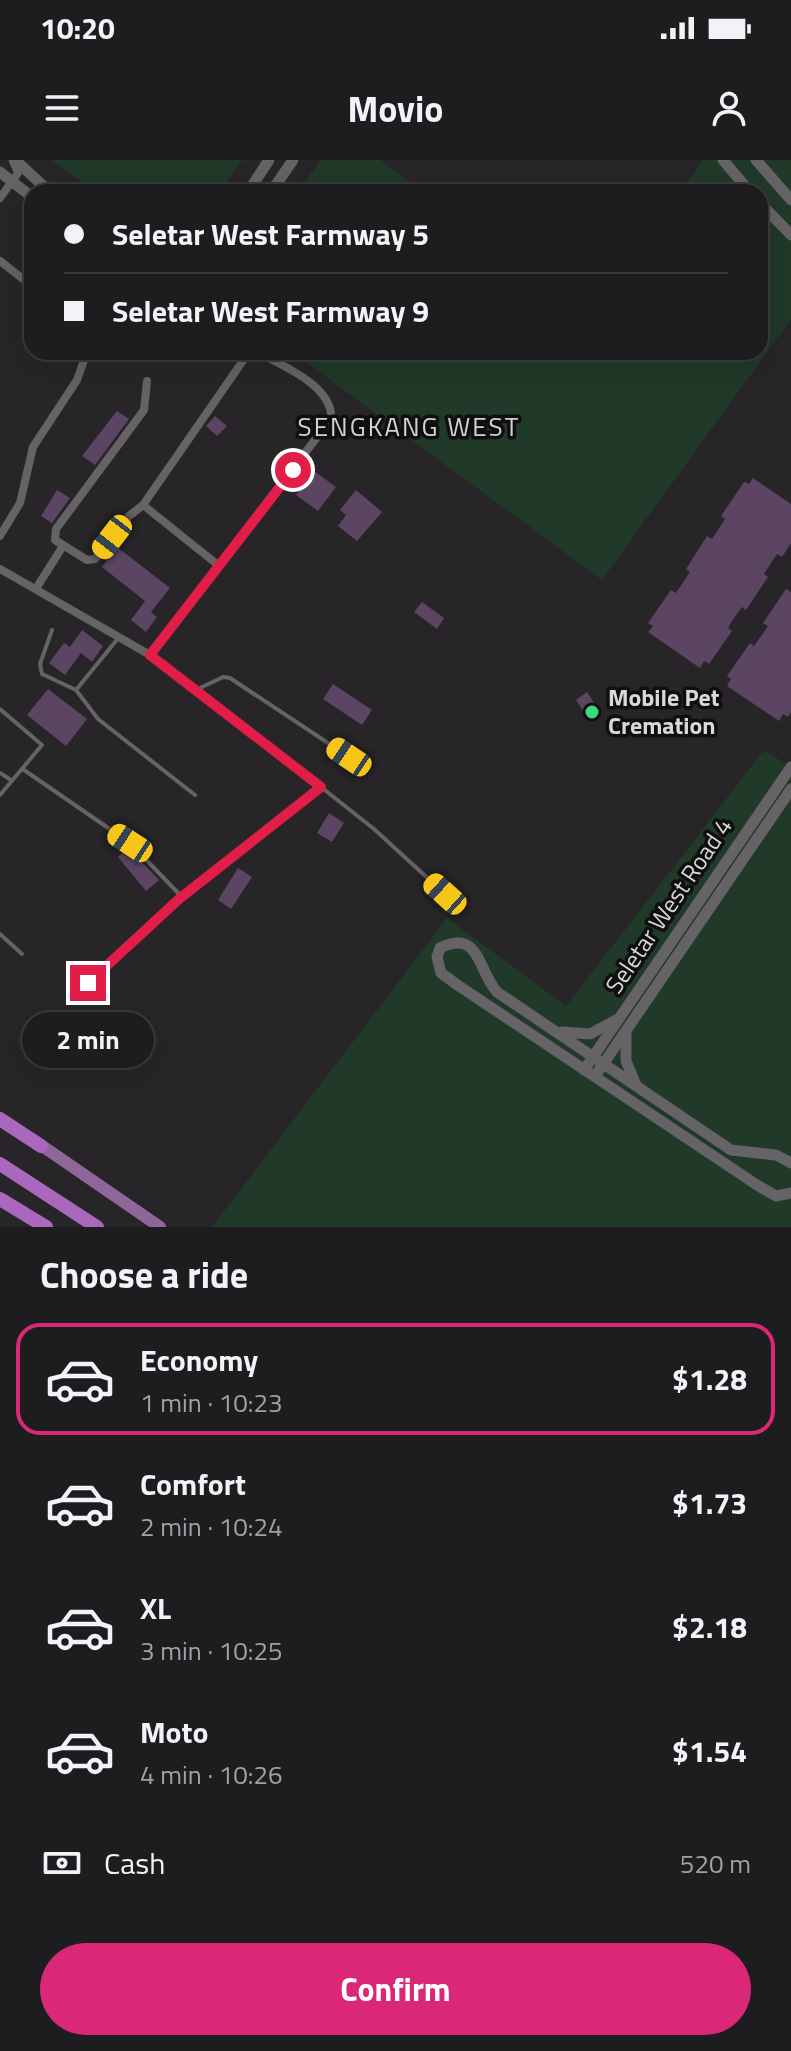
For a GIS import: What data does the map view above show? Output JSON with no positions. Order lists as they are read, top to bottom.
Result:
{
  "streets": {
    "main road": ["Seletar West Road 4"]
  },
  "districts": ["SENGKANG WEST"],
  "places": ["Mobile Pet Cremation"],
  "page": {
    "status": "10:20",
    "header": "Movio",
    "banner": ["Seletar West Farmway 5", "Seletar West Farmway 9"],
    "bubble": "2 min",
    "heading": "Choose a ride",
    "list": [
      {
        "name": "Economy",
        "note": "1 min · 10:23",
        "value": "$1.28"
      },
      {
        "name": "Comfort",
        "note": "2 min · 10:24",
        "value": "$1.73"
      },
      {
        "name": "XL",
        "note": "3 min · 10:25",
        "value": "$2.18"
      },
      {
        "name": "Moto",
        "note": "4 min · 10:26",
        "value": "$1.54"
      }
    ],
    "pay": ["Cash", "520 m"],
    "buttons": "Confirm"
  }
}
